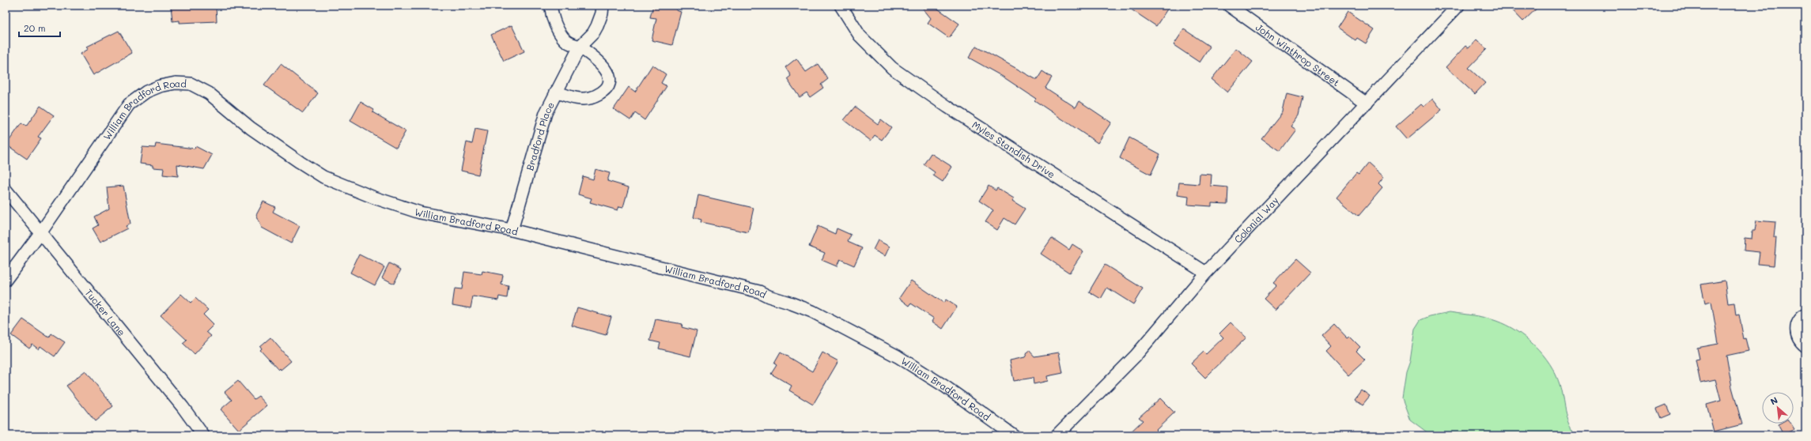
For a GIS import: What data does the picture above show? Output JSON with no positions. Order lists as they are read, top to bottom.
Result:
{
  "streets": {
    "street": [
      "John Winthrop Street",
      "William Bradford Road",
      "Bradford Place",
      "Myles Standish Drive",
      "Colonial Way",
      "Tucker Lane"
    ]
  },
  "crossings": [
    ["John Winthrop Street", "Colonial Way"],
    ["William Bradford Road", "Bradford Place"],
    ["William Bradford Road", "Tucker Lane"],
    ["Myles Standish Drive", "Colonial Way"]
  ],
  "scale_bar": "20 m",
  "north": "top left"
}
